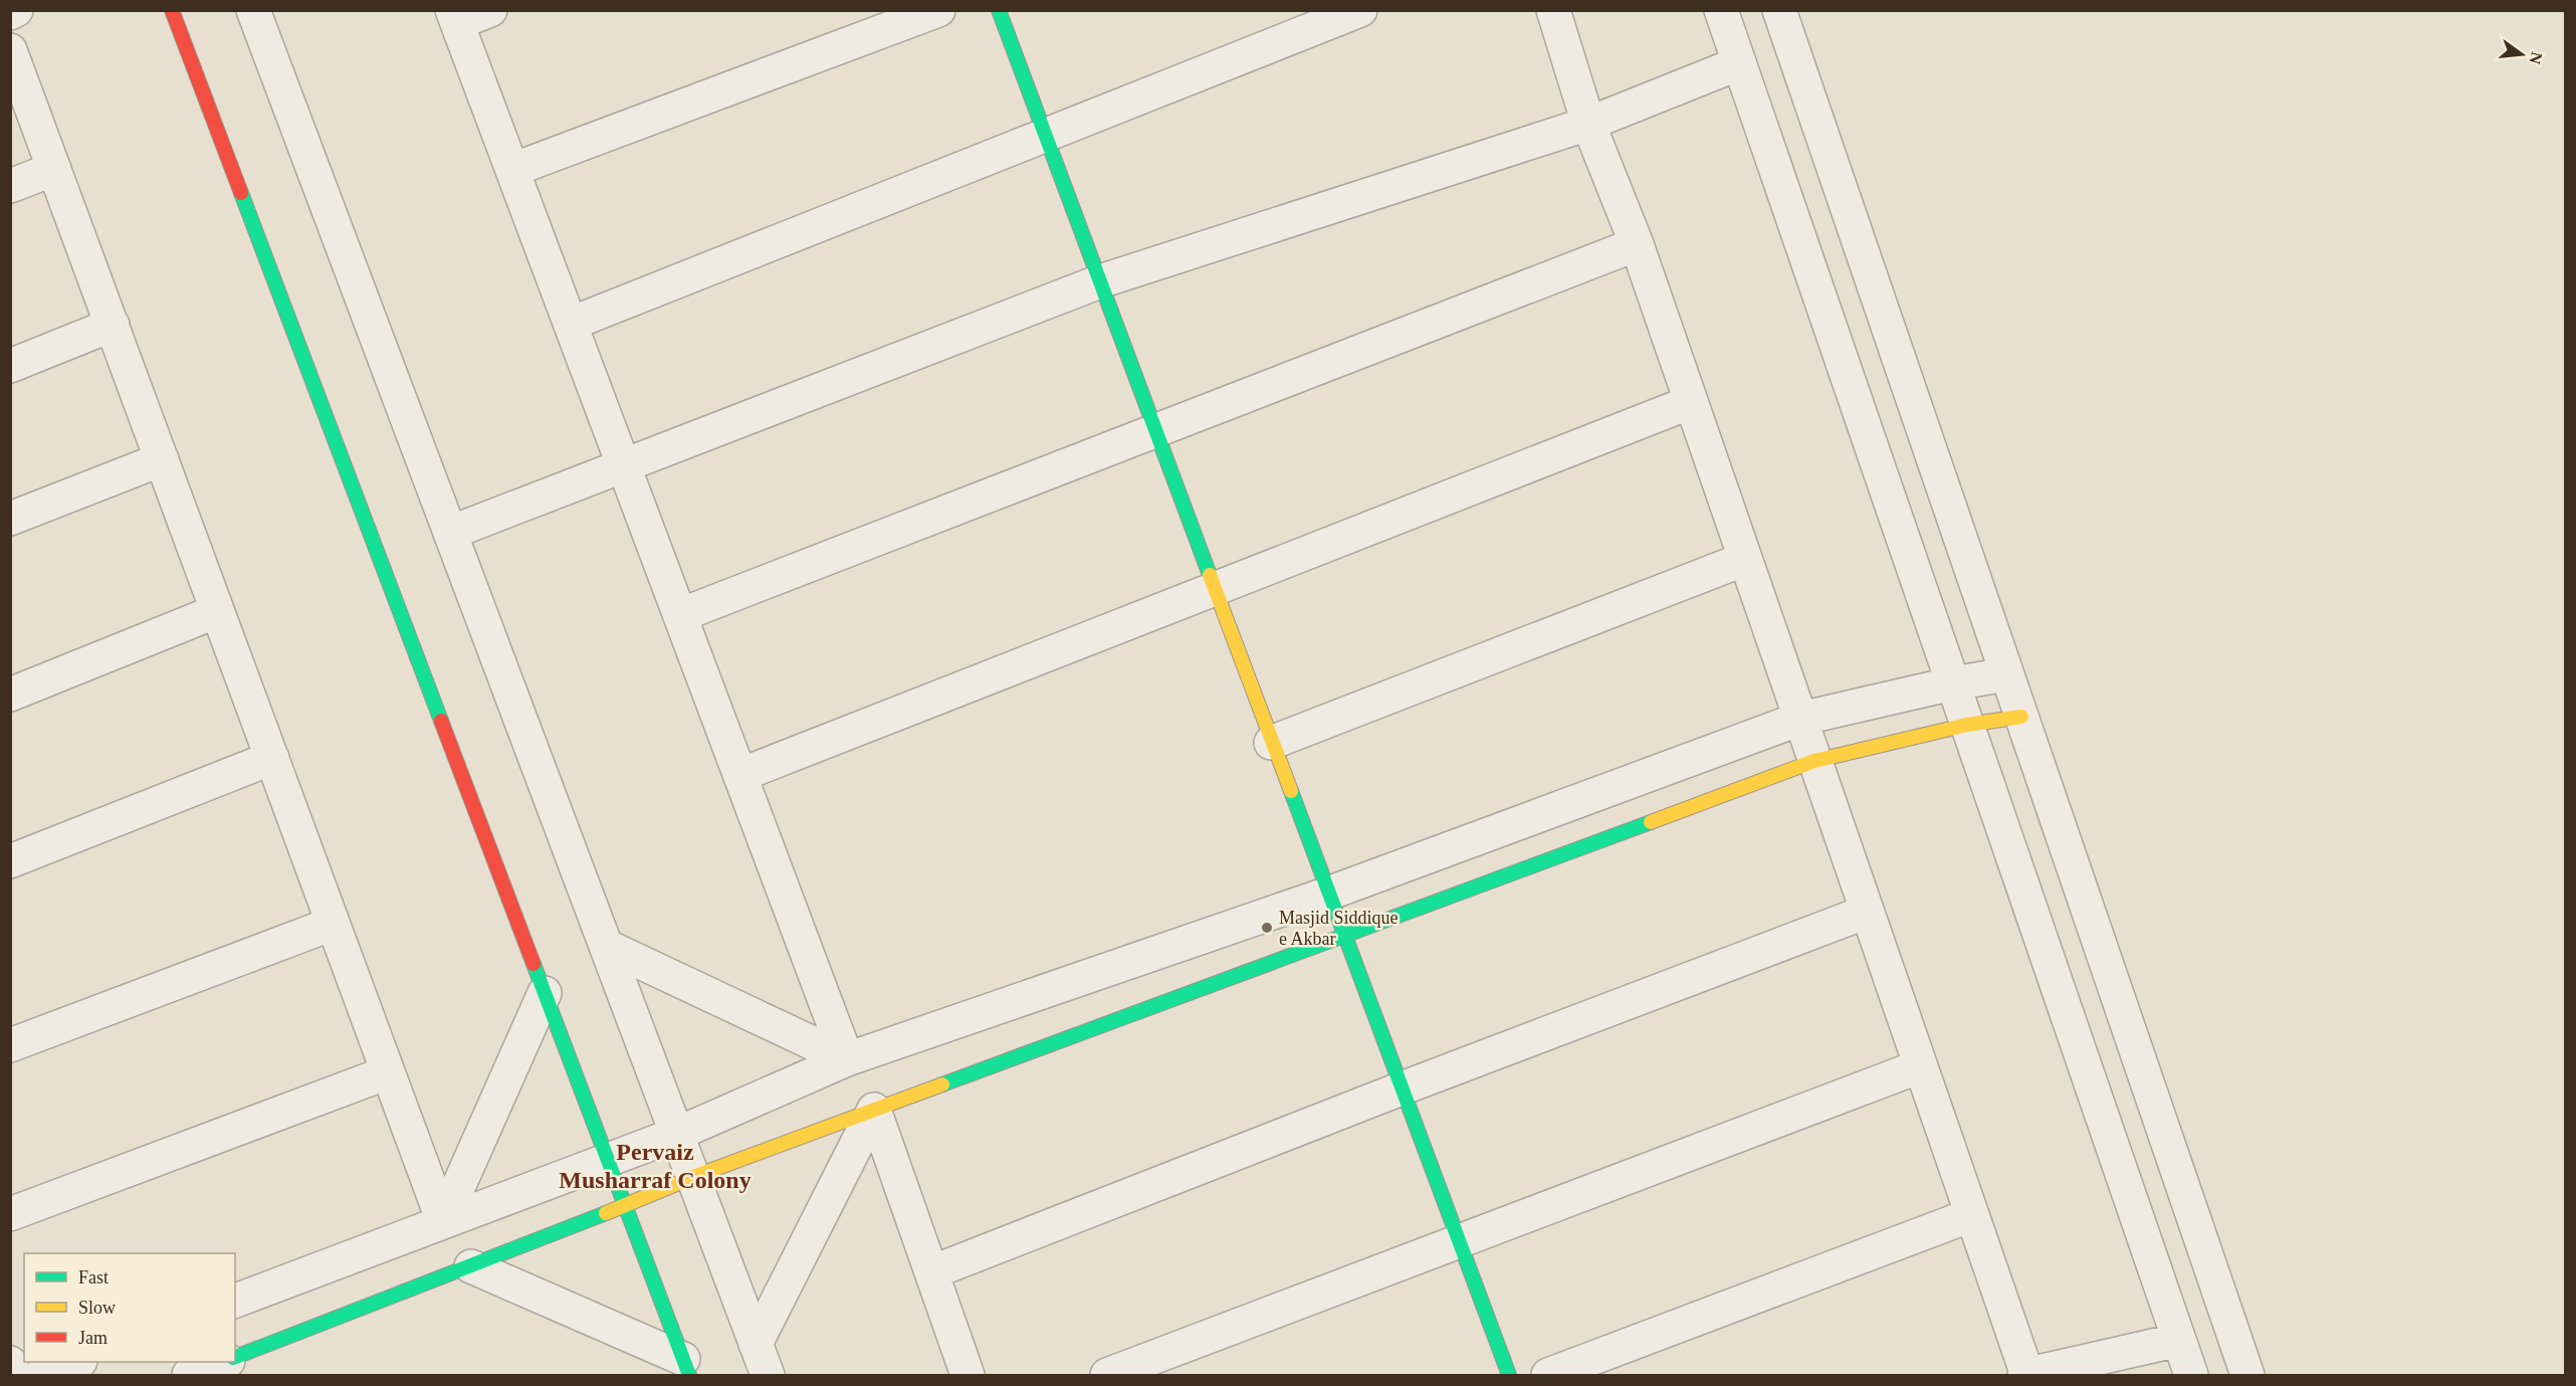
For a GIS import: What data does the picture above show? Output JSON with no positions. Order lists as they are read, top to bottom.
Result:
{
  "districts": ["Pervaiz Musharraf Colony"],
  "places": ["Masjid Siddique e Akbar"],
  "legend": ["Fast", "Slow", "Jam"],
  "north": "right"
}
